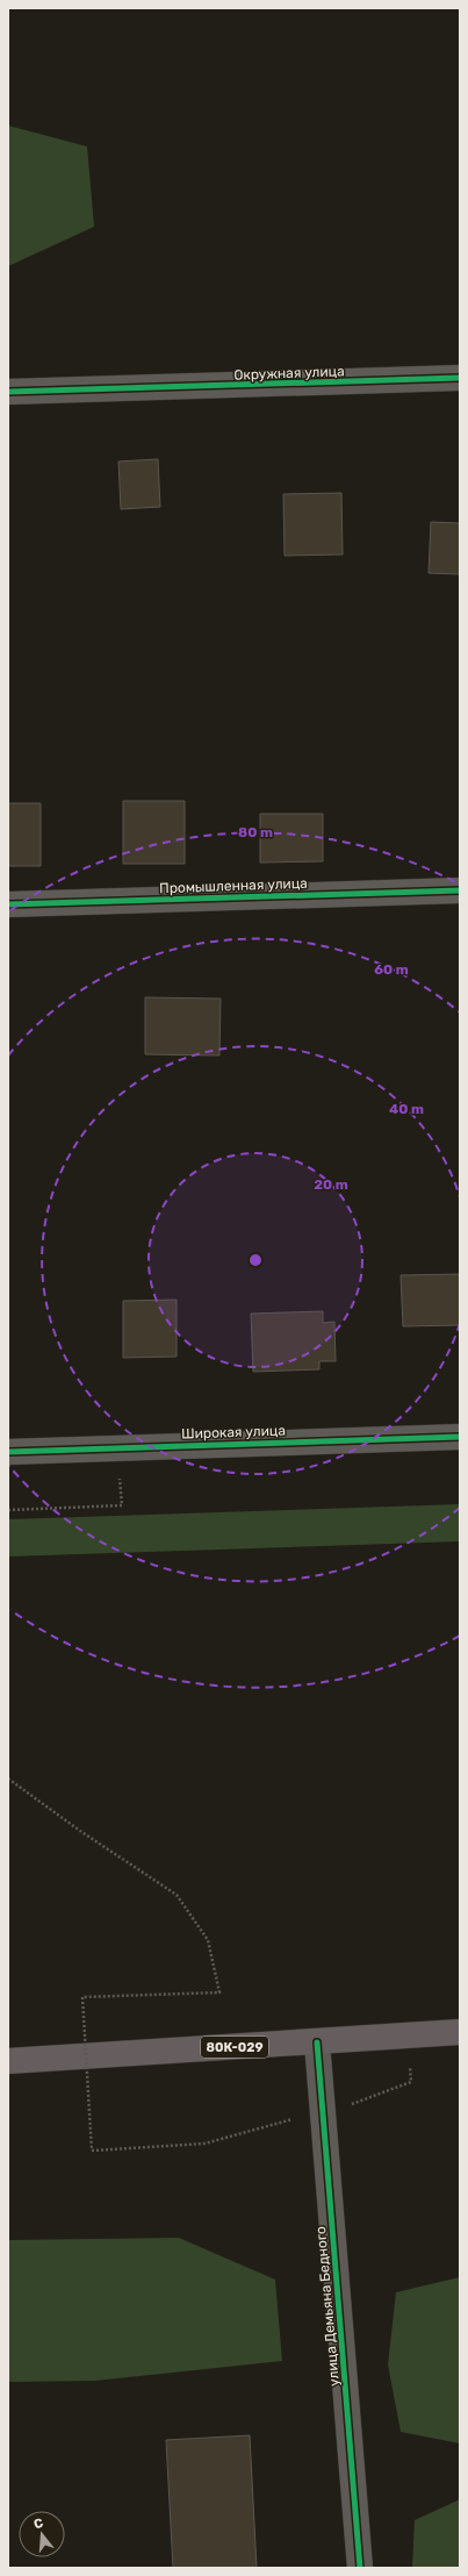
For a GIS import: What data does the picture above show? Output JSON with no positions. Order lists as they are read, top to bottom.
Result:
{
  "streets": {
    "main road": ["80К-029"],
    "street": [
      "Окружная улица",
      "Промышленная улица",
      "Широкая улица",
      "улица Демьяна Бедного"
    ]
  },
  "crossings": [
    ["80К-029", "улица Демьяна Бедного"]
  ],
  "north": "top",
  "rings": [
    "80 m",
    "60 m",
    "40 m",
    "20 m"
  ]
}
